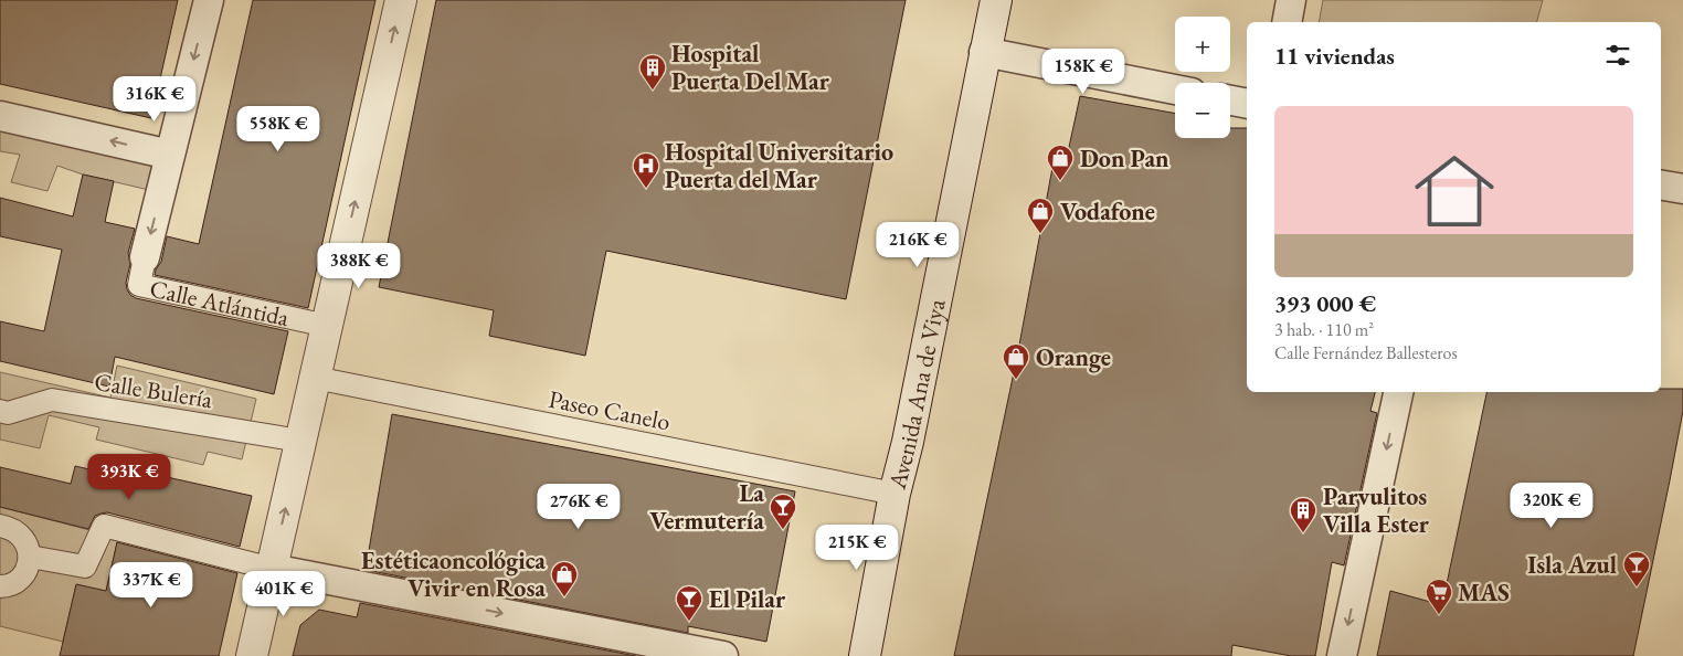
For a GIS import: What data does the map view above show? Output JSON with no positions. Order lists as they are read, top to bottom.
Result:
{
  "streets": {
    "street": [
      "Calle Atlántida",
      "Calle Bulería",
      "Avenida Ana de Viya",
      "Paseo Canelo"
    ]
  },
  "crossings": [
    ["Avenida Ana de Viya", "Paseo Canelo"]
  ],
  "places": {
    "building": ["Hospital Puerta Del Mar", "Parvulitos Villa Ester"],
    "shop": [
      "Don Pan",
      "Vodafone",
      "Orange",
      "Estéticaoncológica Vivir en Rosa"
    ],
    "hospital": ["Hospital Universitario Puerta del Mar"],
    "bar": ["La Vermutería", "Isla Azul", "El Pilar"],
    "supermarket": ["MAS"]
  },
  "page": {
    "map_buttons": ["+", "−"],
    "heading": "11 viviendas",
    "price": [
      "158K €",
      "316K €",
      "558K €",
      "216K €",
      "388K €",
      "393K €",
      "320K €",
      "276K €",
      "215K €",
      "337K €",
      "401K €"
    ],
    "list": [
      {
        "name": "393 000 €",
        "note": "3 hab. · 110 m² · Calle Fernández Ballesteros"
      }
    ]
  }
}
